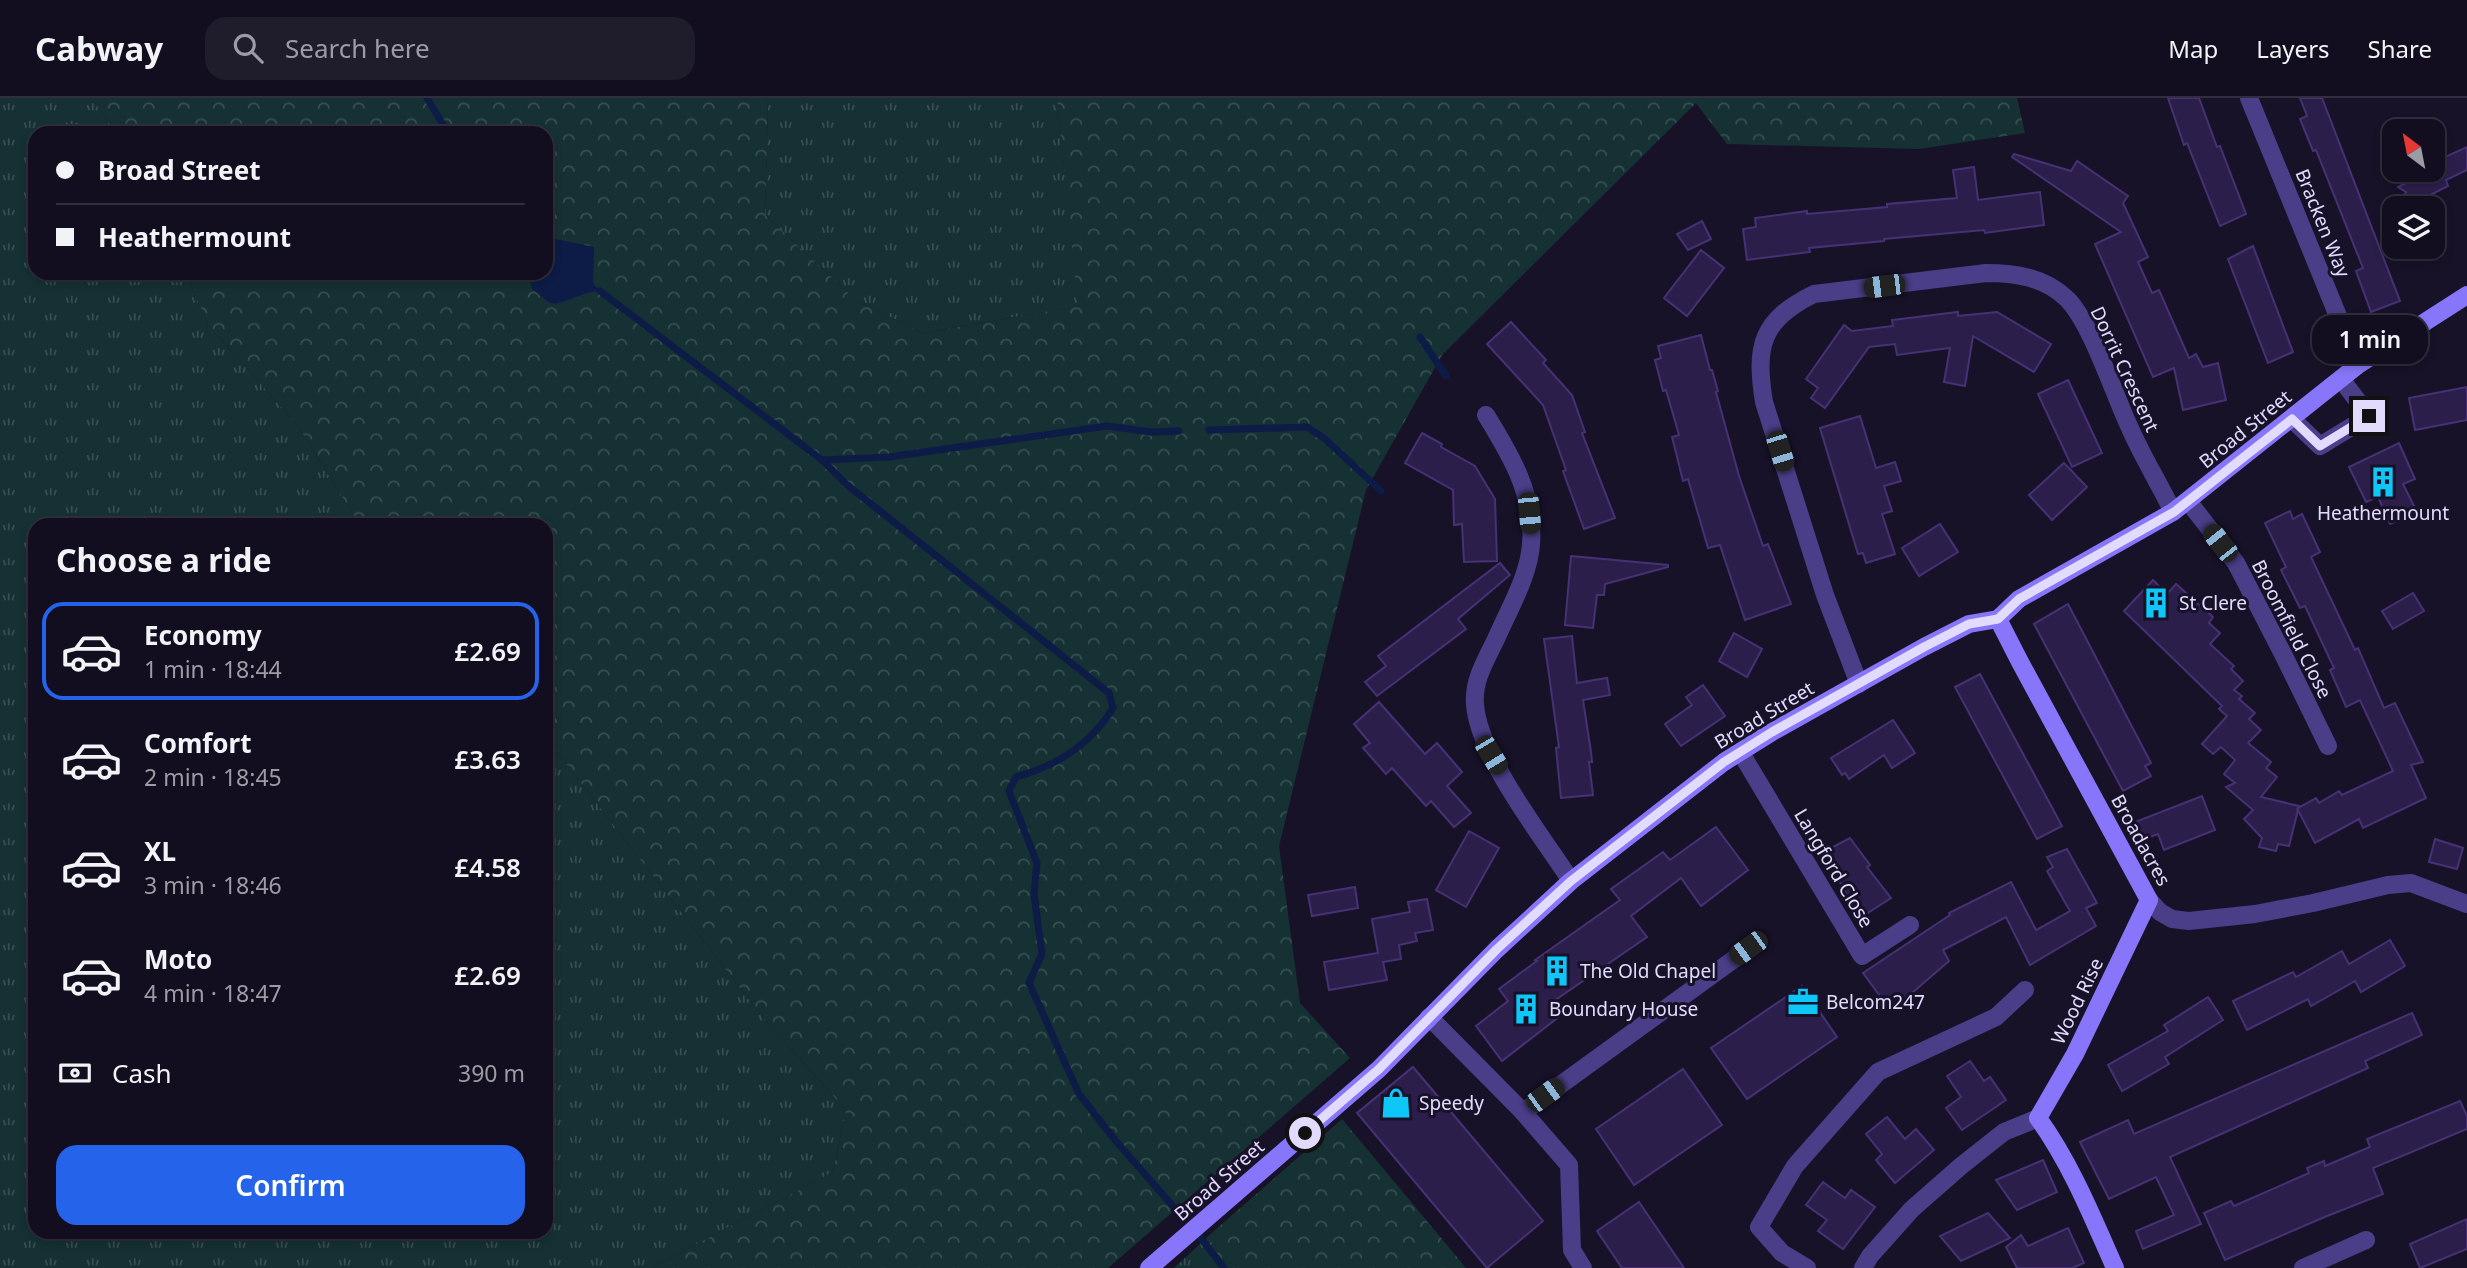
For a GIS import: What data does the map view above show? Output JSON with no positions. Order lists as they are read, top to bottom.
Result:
{
  "streets": {
    "street": [
      "Bracken Way",
      "Dorrit Crescent",
      "Broad Street",
      "Broomfield Close",
      "Broadacres",
      "Langford Close",
      "Wood Rise"
    ]
  },
  "crossings": [
    ["Bracken Way", "Broad Street"],
    ["Dorrit Crescent", "Broad Street"],
    ["Dorrit Crescent", "Broomfield Close"],
    ["Broad Street", "Broomfield Close"],
    ["Broad Street", "Broadacres"],
    ["Broad Street", "Langford Close"],
    ["Broadacres", "Wood Rise"]
  ],
  "places": {
    "building": [
      "Heathermount",
      "St Clere",
      "The Old Chapel",
      "Boundary House"
    ],
    "office": ["Belcom247"],
    "shop": ["Speedy"]
  },
  "north": "top left",
  "page": {
    "header": "Cabway",
    "search": "Search here",
    "nav": ["Map", "Layers", "Share"],
    "banner": ["Broad Street", "Heathermount"],
    "bubble": "1 min",
    "heading": "Choose a ride",
    "list": [
      {
        "name": "Economy",
        "note": "1 min · 18:44",
        "value": "£2.69"
      },
      {
        "name": "Comfort",
        "note": "2 min · 18:45",
        "value": "£3.63"
      },
      {
        "name": "XL",
        "note": "3 min · 18:46",
        "value": "£4.58"
      },
      {
        "name": "Moto",
        "note": "4 min · 18:47",
        "value": "£2.69"
      }
    ],
    "pay": ["Cash", "390 m"],
    "buttons": "Confirm"
  }
}
